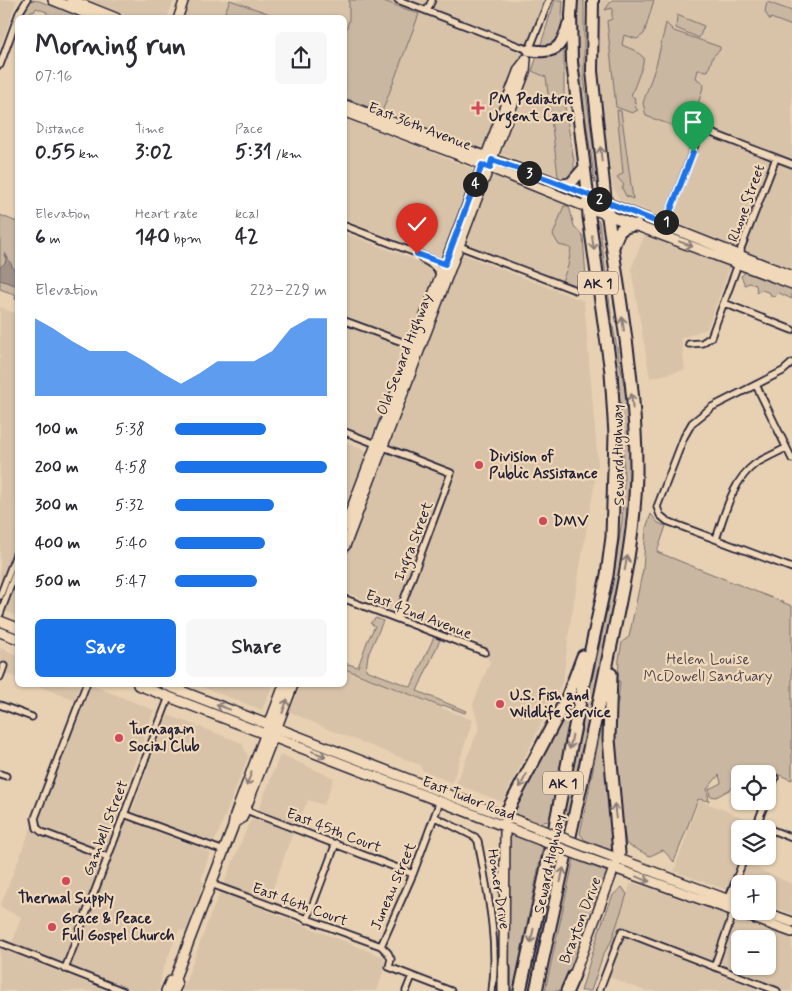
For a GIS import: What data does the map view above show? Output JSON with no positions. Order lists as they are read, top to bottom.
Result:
{
  "streets": {
    "highway": ["AK 1", "Seward Highway"],
    "main road": [
      "East 36th Avenue",
      "Old Seward Highway",
      "East Tudor Road",
      "Homer Drive",
      "Brayton Drive"
    ],
    "street": [
      "Rhone Street",
      "Ingra Street",
      "East 42nd Avenue",
      "Gambell Street",
      "East 45th Court",
      "Juneau Street",
      "East 46th Court"
    ]
  },
  "crossings": [
    ["East 36th Avenue", "Rhone Street"],
    ["East 36th Avenue", "Old Seward Highway"],
    ["East 36th Avenue", "Seward Highway"],
    ["Old Seward Highway", "Ingra Street"],
    ["Ingra Street", "East 42nd Avenue"],
    ["East Tudor Road", "Gambell Street"],
    ["East Tudor Road", "Juneau Street"],
    ["East Tudor Road", "Homer Drive"],
    ["East Tudor Road", "Brayton Drive"],
    ["East 45th Court", "Juneau Street"],
    ["Juneau Street", "Homer Drive"],
    ["Juneau Street", "East 46th Court"]
  ],
  "parks": ["Helen Louise McDowell Sanctuary"],
  "places": {
    "health": ["PM Pediatric Urgent Care"],
    "other": [
      "Division of Public Assistance",
      "DMV",
      "U.S. Fish and Wildlife Service",
      "Turnagain Social Club",
      "Thermal Supply",
      "Grace & Peace Full Gospel Church"
    ]
  },
  "page": {
    "heading": ["Morning run", "07:16"],
    "stats": [
      ["Distance", "0.55 km"],
      ["Time", "3:02"],
      ["Pace", "5:31 /km"],
      ["Elevation", "6 m"],
      ["Heart rate", "140 bpm"],
      ["kcal", "42"]
    ],
    "pins": [
      "3",
      "4",
      "2",
      "1"
    ],
    "chart": ["Elevation", "223–229 m"],
    "list": [
      {
        "name": "100 m",
        "note": "5:38"
      },
      {
        "name": "200 m",
        "note": "4:58"
      },
      {
        "name": "300 m",
        "note": "5:32"
      },
      {
        "name": "400 m",
        "note": "5:40"
      },
      {
        "name": "500 m",
        "note": "5:47"
      }
    ],
    "buttons": ["Save", "Share"],
    "map_buttons": ["+", "−"]
  }
}
